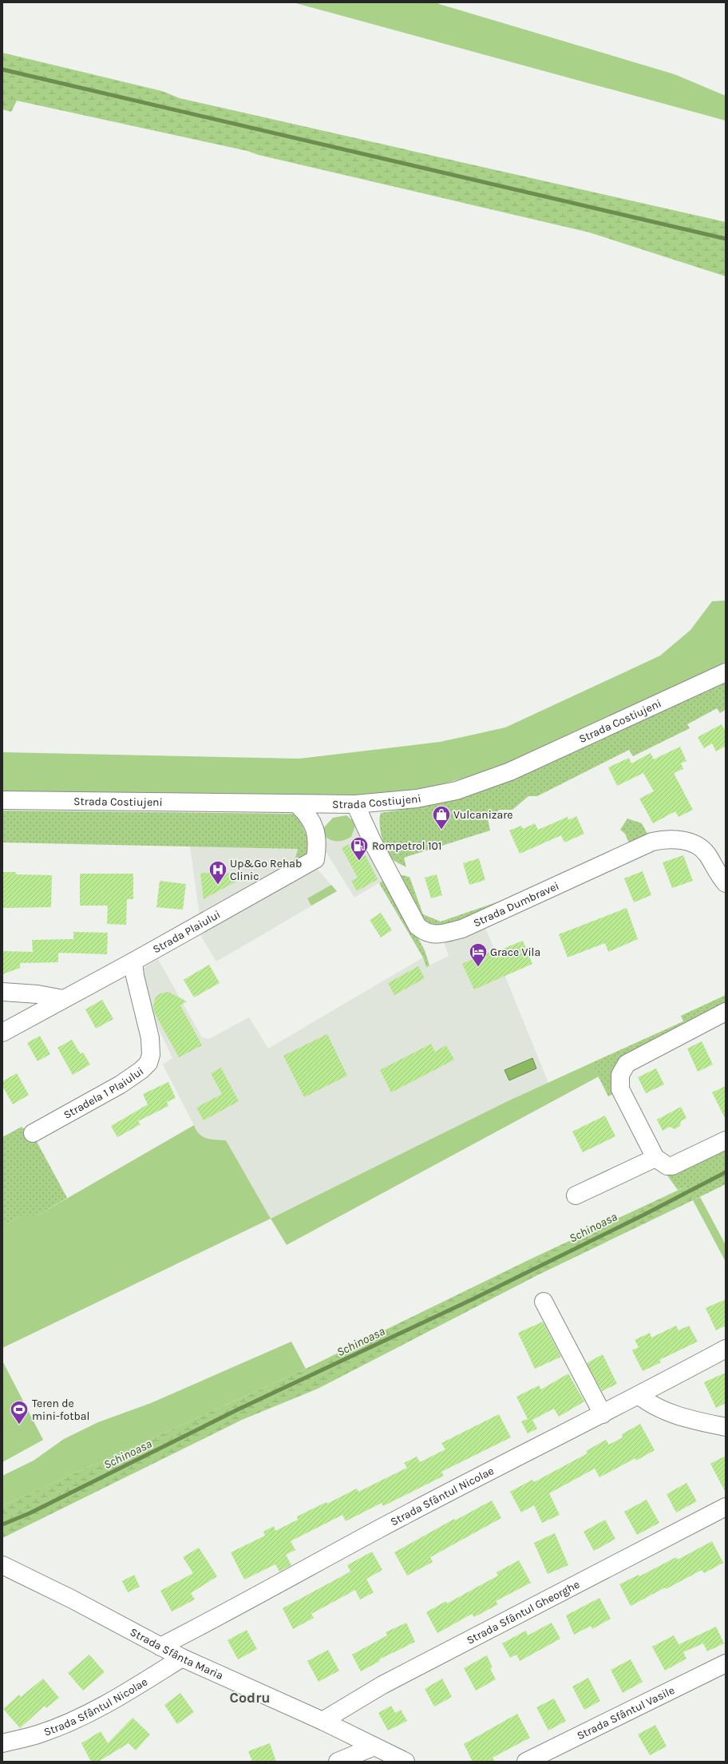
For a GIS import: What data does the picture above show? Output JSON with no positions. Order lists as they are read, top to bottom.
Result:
{
  "streets": {
    "street": [
      "Strada Costiujeni",
      "Strada Dumbravei",
      "Strada Plaiului",
      "Stradela 1 Plaiului",
      "Strada Sfântul Nicolae",
      "Strada Sfântul Gheorghe",
      "Strada Sfânta Maria",
      "Strada Sfântul Vasile"
    ]
  },
  "crossings": [
    ["Strada Costiujeni", "Strada Dumbravei"],
    ["Strada Costiujeni", "Strada Plaiului"],
    ["Strada Plaiului", "Stradela 1 Plaiului"],
    ["Strada Sfântul Nicolae", "Strada Sfânta Maria"],
    ["Strada Sfântul Gheorghe", "Strada Sfânta Maria"]
  ],
  "districts": ["Codru"],
  "water": ["Schinoasa"],
  "places": {
    "shop": ["Vulcanizare"],
    "fuel station": ["Rompetrol 101"],
    "hospital": ["Up&Go Rehab Clinic"],
    "hotel": ["Grace Vila"],
    "sports": ["Teren de mini-fotbal"]
  }
}
